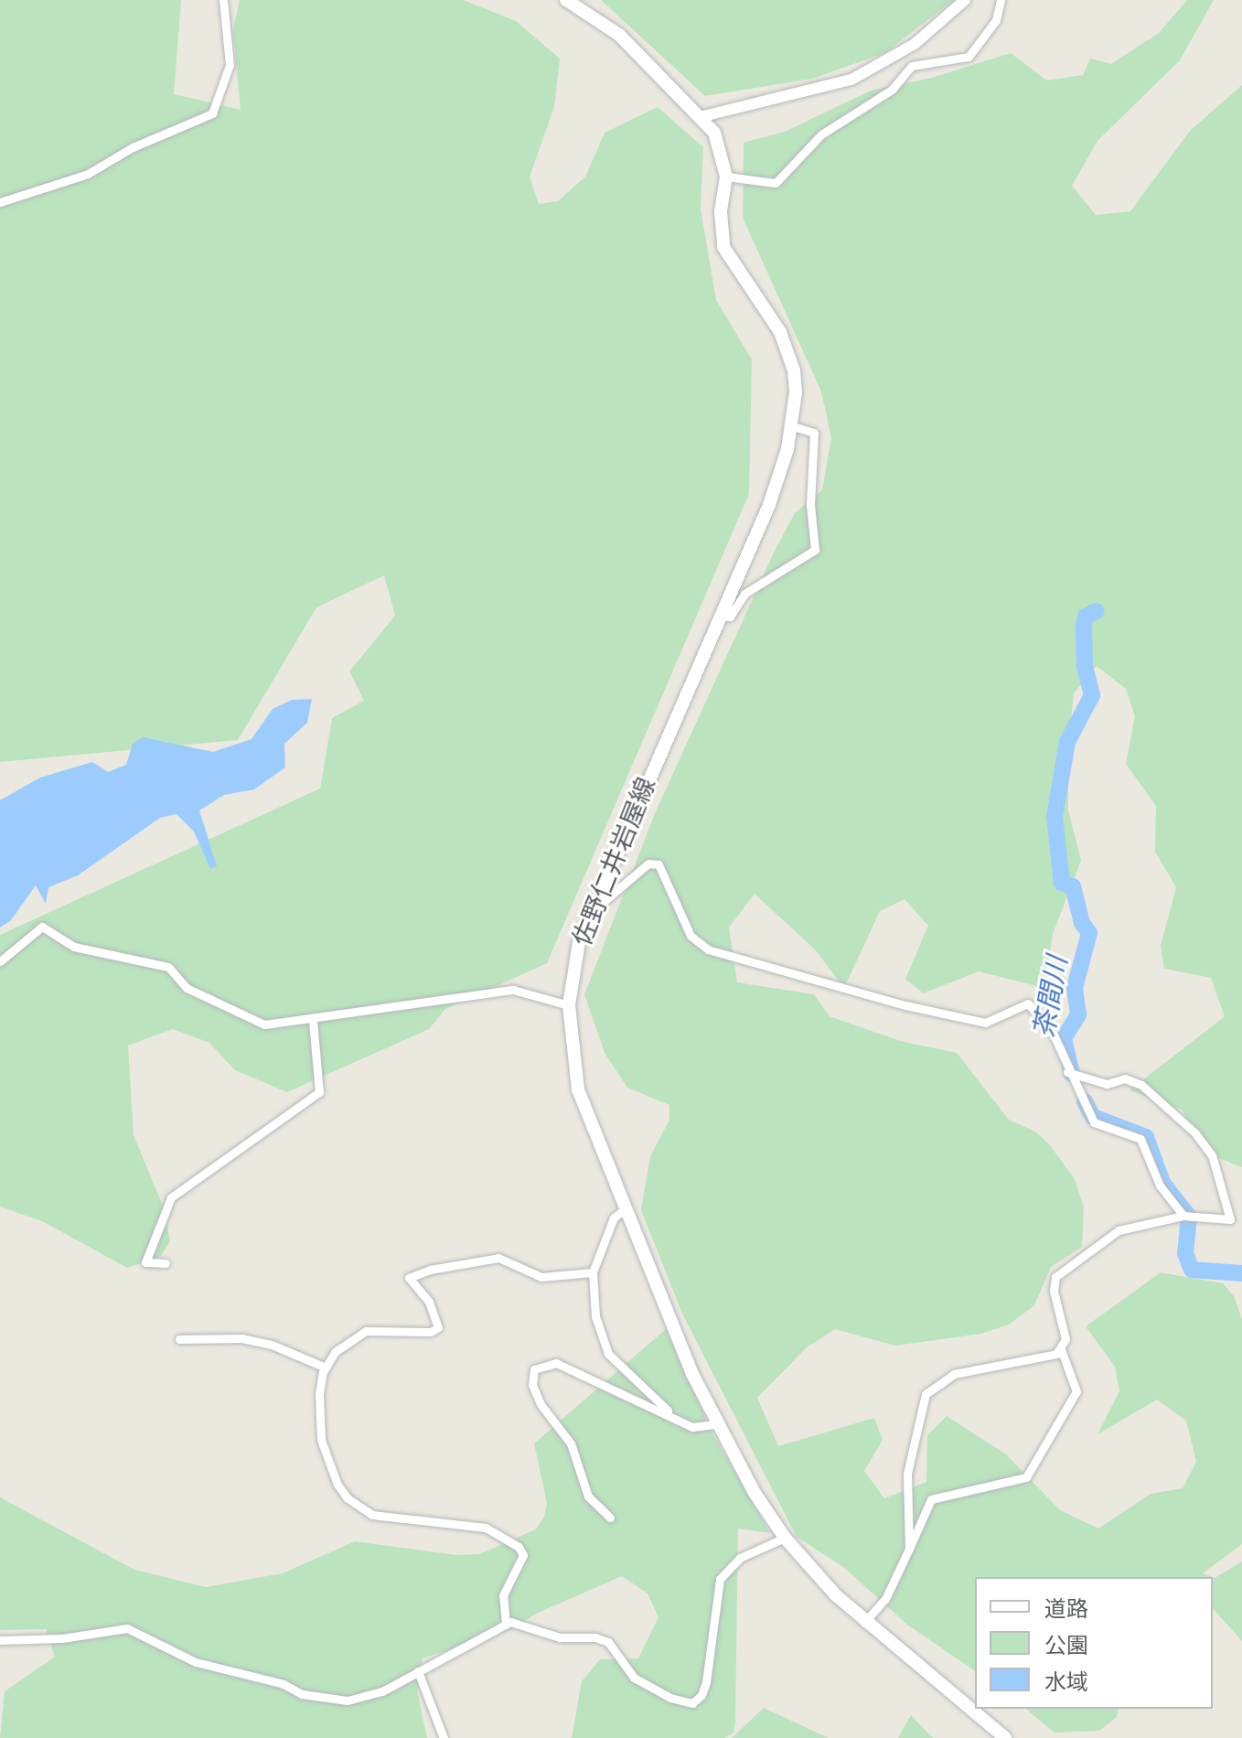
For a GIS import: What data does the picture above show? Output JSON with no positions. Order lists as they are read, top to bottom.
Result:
{
  "streets": {
    "main road": ["佐野仁井岩屋線"]
  },
  "water": ["茶間川"],
  "legend": ["道路", "公園", "水域"]
}
